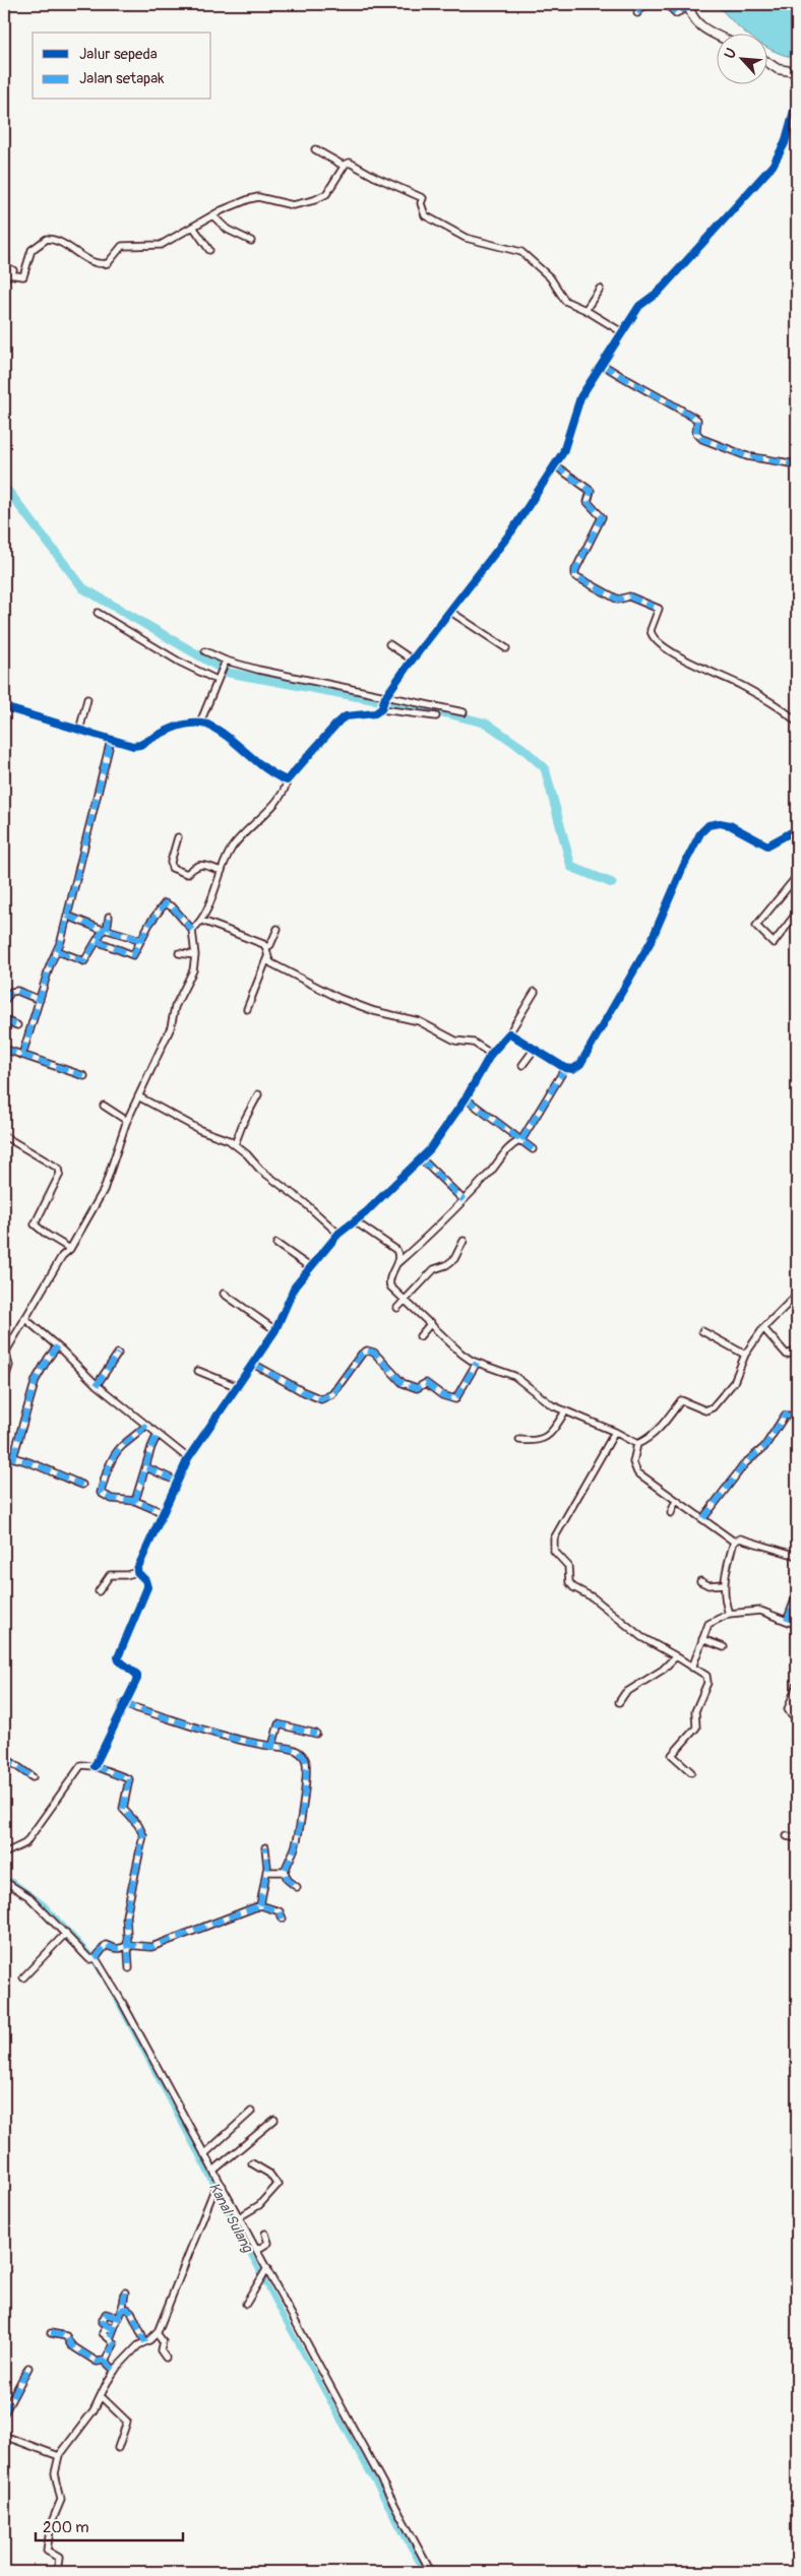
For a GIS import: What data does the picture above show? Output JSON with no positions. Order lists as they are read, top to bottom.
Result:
{
  "water": ["Kanal Sulang"],
  "legend": ["Jalur sepeda", "Jalan setapak"],
  "scale_bar": "200 m",
  "north": "top left"
}
